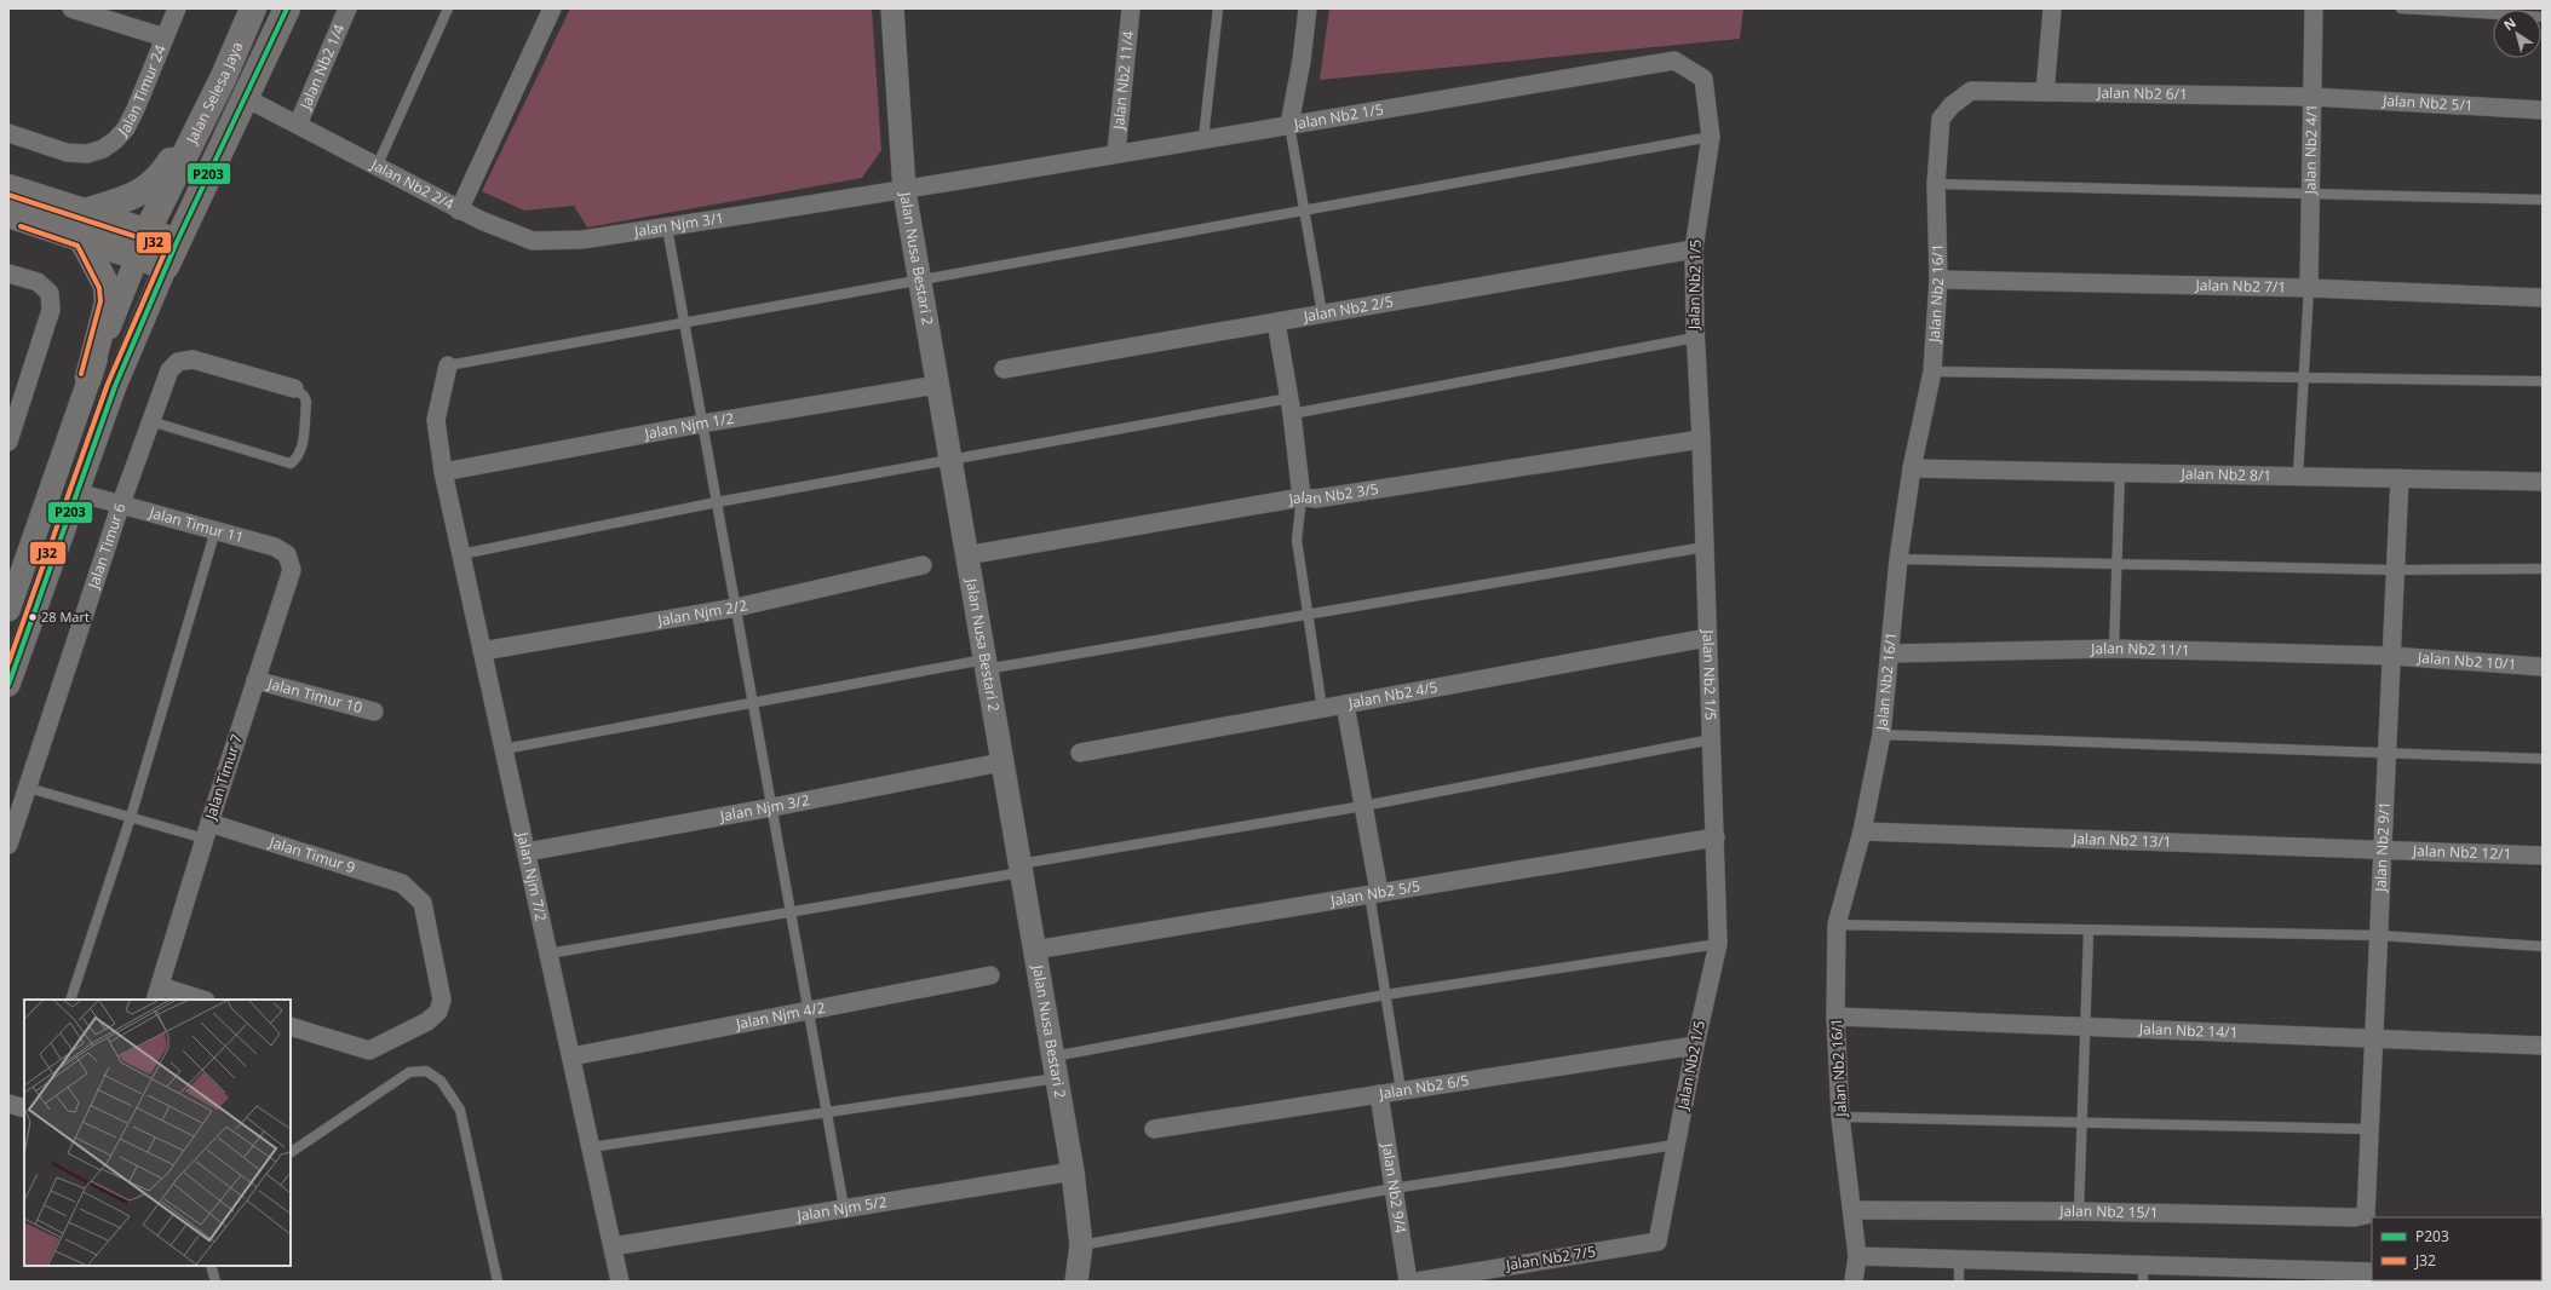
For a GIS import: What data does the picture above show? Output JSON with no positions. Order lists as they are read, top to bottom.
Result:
{
  "streets": {
    "main road": ["Jalan Selesa Jaya"],
    "street": [
      "Jalan Nb2 1/4",
      "Jalan Nb2 11/4",
      "Jalan Timur 24",
      "Jalan Nb2 6/1",
      "Jalan Nb2 5/1",
      "Jalan Nb2 1/5",
      "Jalan Nb2 4/1",
      "Jalan Nb2 2/4",
      "Jalan Njm 3/1",
      "Jalan Nusa Bestari 2",
      "Jalan Nb2 7/1",
      "Jalan Nb2 16/1",
      "Jalan Nb2 2/5",
      "Jalan Njm 1/2",
      "Jalan Nb2 8/1",
      "Jalan Nb2 3/5",
      "Jalan Timur 11",
      "Jalan Timur 6",
      "Jalan Njm 2/2",
      "Jalan Nb2 11/1",
      "Jalan Nb2 10/1",
      "Jalan Timur 10",
      "Jalan Nb2 4/5",
      "Jalan Timur 7",
      "Jalan Njm 3/2",
      "Jalan Nb2 13/1",
      "Jalan Nb2 9/1",
      "Jalan Nb2 12/1",
      "Jalan Timur 9",
      "Jalan Njm 7/2",
      "Jalan Nb2 5/5",
      "Jalan Njm 4/2",
      "Jalan Nb2 14/1",
      "Jalan Nb2 6/5",
      "Jalan Nb2 9/4",
      "Jalan Njm 5/2",
      "Jalan Nb2 15/1",
      "Jalan Nb2 7/5"
    ]
  },
  "crossings": [
    ["Jalan Nb2 1/4", "Jalan Nb2 2/4"],
    ["Jalan Nb2 11/4", "Jalan Nb2 1/5"],
    ["Jalan Selesa Jaya", "Jalan Nb2 2/4"],
    ["Jalan Selesa Jaya", "Jalan Timur 11"],
    ["Jalan Nb2 6/1", "Jalan Nb2 5/1"],
    ["Jalan Nb2 6/1", "Jalan Nb2 4/1"],
    ["Jalan Nb2 6/1", "Jalan Nb2 16/1"],
    ["Jalan Nb2 5/1", "Jalan Nb2 4/1"],
    ["Jalan Nb2 1/5", "Jalan Njm 3/1"],
    ["Jalan Nb2 1/5", "Jalan Nusa Bestari 2"],
    ["Jalan Nb2 1/5", "Jalan Nb2 2/5"],
    ["Jalan Nb2 1/5", "Jalan Nb2 3/5"],
    ["Jalan Nb2 1/5", "Jalan Nb2 4/5"],
    ["Jalan Nb2 1/5", "Jalan Nb2 5/5"],
    ["Jalan Nb2 1/5", "Jalan Nb2 6/5"],
    ["Jalan Nb2 1/5", "Jalan Nb2 7/5"],
    ["Jalan Nb2 4/1", "Jalan Nb2 7/1"],
    ["Jalan Nb2 2/4", "Jalan Njm 3/1"],
    ["Jalan Njm 3/1", "Jalan Nusa Bestari 2"],
    ["Jalan Nusa Bestari 2", "Jalan Njm 1/2"],
    ["Jalan Nusa Bestari 2", "Jalan Nb2 3/5"],
    ["Jalan Nusa Bestari 2", "Jalan Njm 3/2"],
    ["Jalan Nusa Bestari 2", "Jalan Nb2 5/5"],
    ["Jalan Nusa Bestari 2", "Jalan Njm 5/2"],
    ["Jalan Nb2 7/1", "Jalan Nb2 16/1"],
    ["Jalan Nb2 16/1", "Jalan Nb2 8/1"],
    ["Jalan Nb2 16/1", "Jalan Nb2 11/1"],
    ["Jalan Nb2 16/1", "Jalan Nb2 13/1"],
    ["Jalan Nb2 16/1", "Jalan Nb2 14/1"],
    ["Jalan Nb2 16/1", "Jalan Nb2 15/1"],
    ["Jalan Njm 1/2", "Jalan Njm 7/2"],
    ["Jalan Nb2 8/1", "Jalan Nb2 9/1"],
    ["Jalan Timur 11", "Jalan Timur 6"],
    ["Jalan Timur 11", "Jalan Timur 7"],
    ["Jalan Njm 2/2", "Jalan Njm 7/2"],
    ["Jalan Nb2 11/1", "Jalan Nb2 10/1"],
    ["Jalan Nb2 11/1", "Jalan Nb2 9/1"],
    ["Jalan Nb2 10/1", "Jalan Nb2 9/1"],
    ["Jalan Timur 10", "Jalan Timur 7"],
    ["Jalan Timur 7", "Jalan Timur 9"],
    ["Jalan Njm 3/2", "Jalan Njm 7/2"],
    ["Jalan Nb2 13/1", "Jalan Nb2 9/1"],
    ["Jalan Nb2 13/1", "Jalan Nb2 12/1"],
    ["Jalan Nb2 9/1", "Jalan Nb2 12/1"],
    ["Jalan Nb2 9/1", "Jalan Nb2 14/1"],
    ["Jalan Nb2 9/1", "Jalan Nb2 15/1"],
    ["Jalan Njm 7/2", "Jalan Njm 4/2"],
    ["Jalan Njm 7/2", "Jalan Njm 5/2"],
    ["Jalan Nb2 6/5", "Jalan Nb2 9/4"]
  ],
  "places": ["28 Mart"],
  "lines": ["transit line P203", "transit line J32"],
  "legend": ["P203", "J32"],
  "north": "top left"
}
